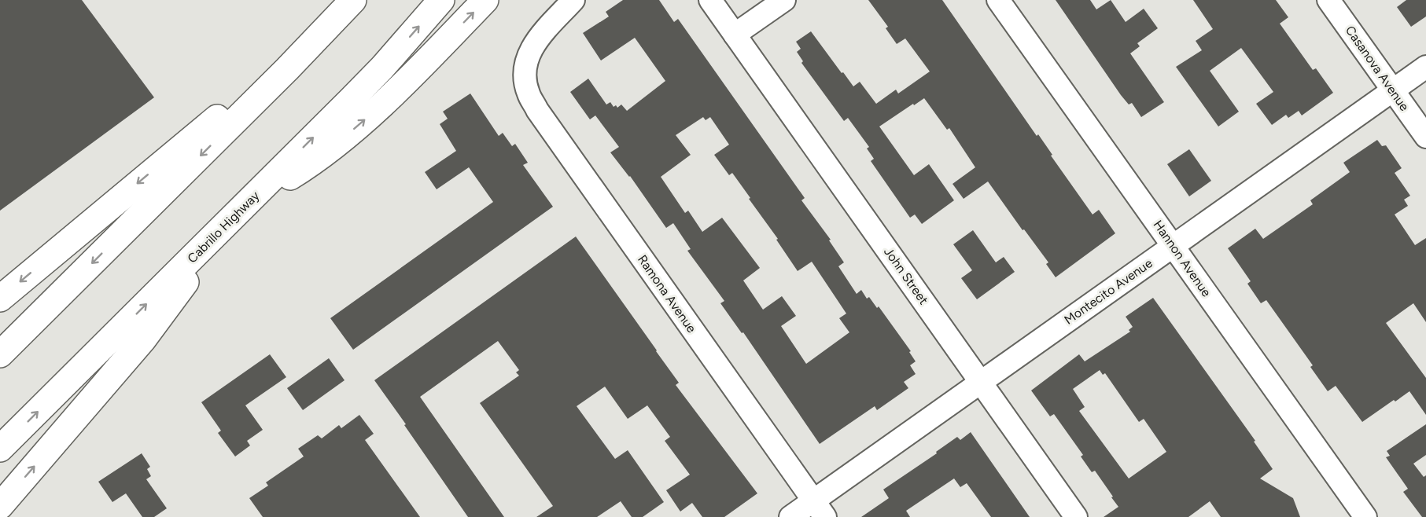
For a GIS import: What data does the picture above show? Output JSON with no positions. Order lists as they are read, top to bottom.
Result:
{
  "streets": {
    "highway": ["Cabrillo Highway"],
    "street": [
      "Casanova Avenue",
      "Hannon Avenue",
      "John Street",
      "Montecito Avenue",
      "Ramona Avenue"
    ]
  },
  "crossings": [
    ["Casanova Avenue", "Montecito Avenue"],
    ["Hannon Avenue", "Montecito Avenue"],
    ["John Street", "Montecito Avenue"],
    ["Montecito Avenue", "Ramona Avenue"]
  ]
}
